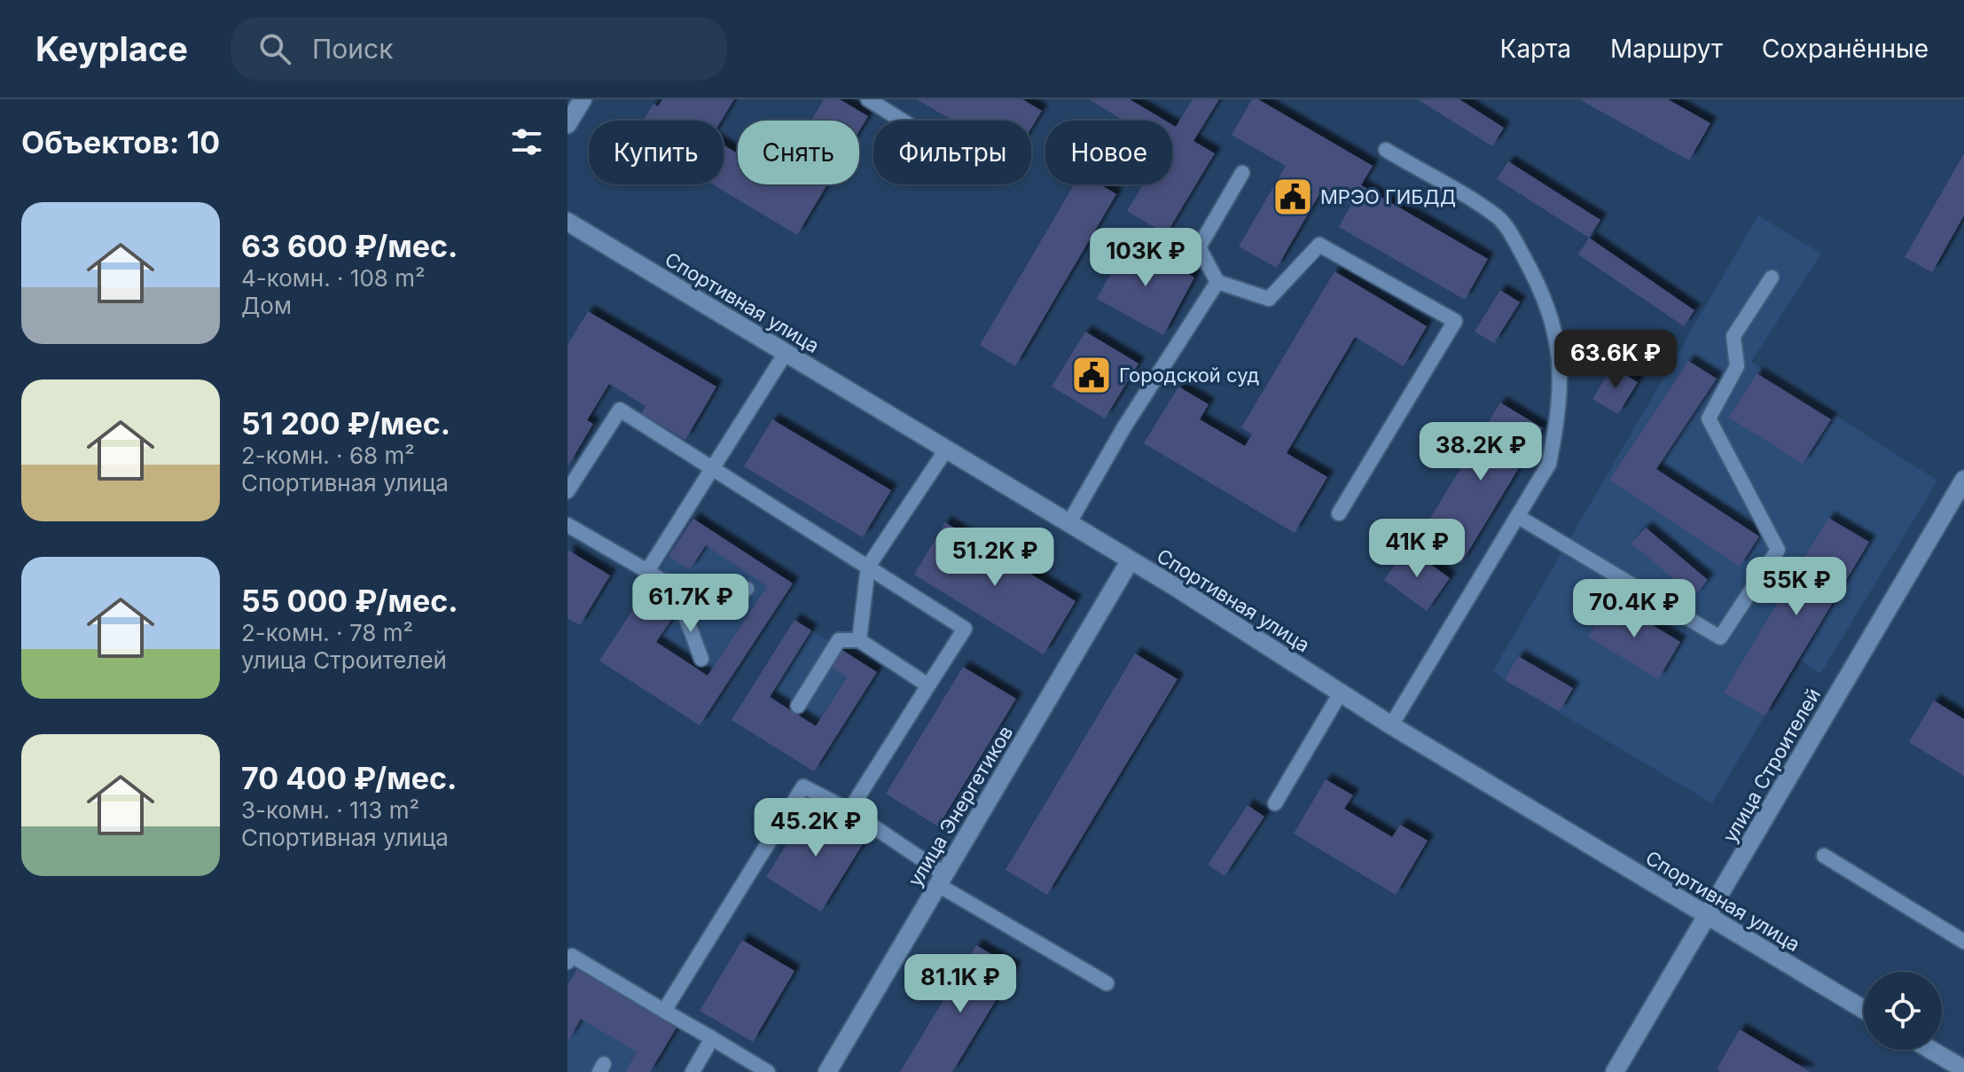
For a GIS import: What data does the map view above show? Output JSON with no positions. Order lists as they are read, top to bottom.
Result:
{
  "streets": {
    "street": ["Спортивная улица", "улица Строителей", "улица Энергетиков"]
  },
  "crossings": [
    ["Спортивная улица", "улица Строителей"],
    ["Спортивная улица", "улица Энергетиков"]
  ],
  "places": {
    "public building": ["МРЭО ГИБДД", "Городской суд"]
  },
  "page": {
    "header": "Keyplace",
    "search": "Поиск",
    "nav": ["Карта", "Маршрут", "Сохранённые"],
    "heading": "Объектов: 10",
    "chip": [
      "Купить",
      "Снять",
      "Фильтры",
      "Новое"
    ],
    "list": [
      {
        "name": "63 600 ₽/мес.",
        "note": "4-комн. · 108 m² · Дом"
      },
      {
        "name": "51 200 ₽/мес.",
        "note": "2-комн. · 68 m² · Спортивная улица"
      },
      {
        "name": "55 000 ₽/мес.",
        "note": "2-комн. · 78 m² · улица Строителей"
      },
      {
        "name": "70 400 ₽/мес.",
        "note": "3-комн. · 113 m² · Спортивная улица"
      }
    ],
    "price": [
      "103K ₽",
      "63.6K ₽",
      "38.2K ₽",
      "41K ₽",
      "51.2K ₽",
      "55K ₽",
      "61.7K ₽",
      "70.4K ₽",
      "45.2K ₽",
      "81.1K ₽"
    ]
  }
}
